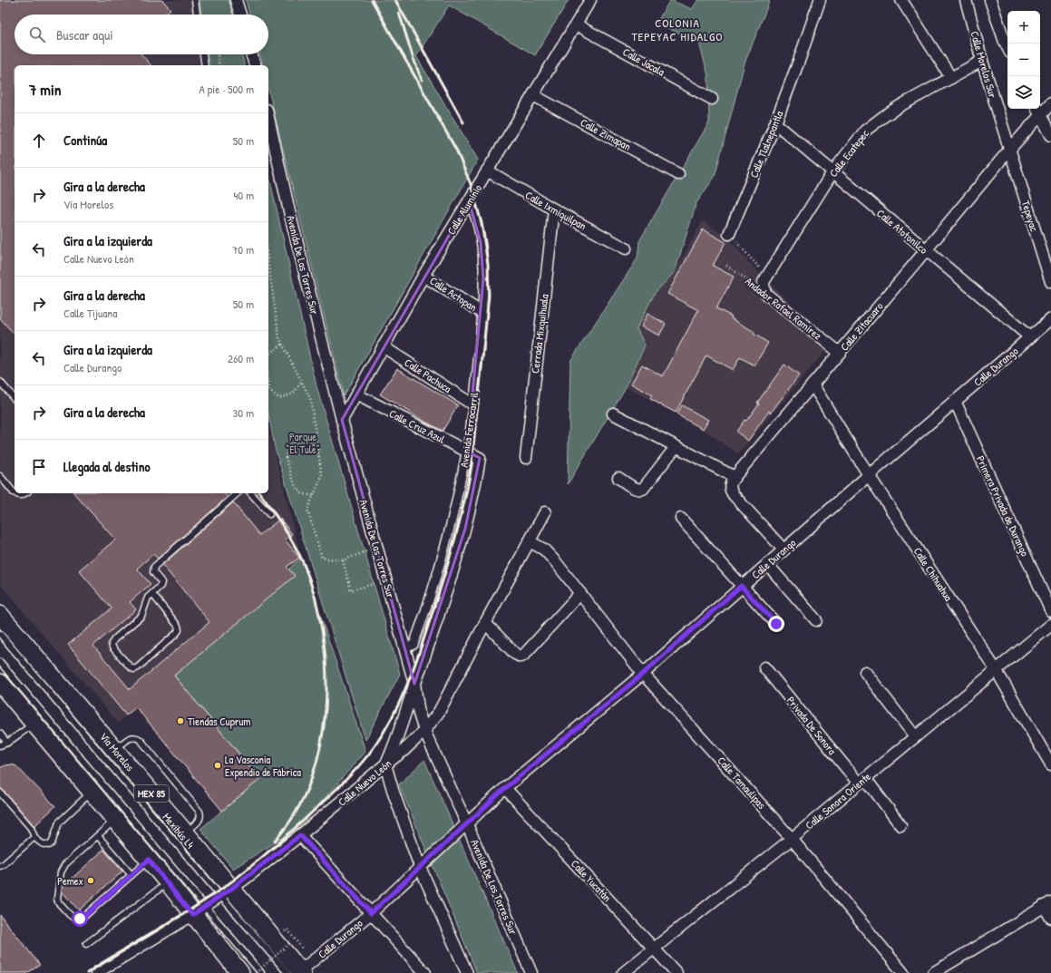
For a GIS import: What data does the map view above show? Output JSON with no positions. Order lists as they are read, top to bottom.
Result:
{
  "streets": {
    "main road": ["Vía Morelos", "MEX 85"],
    "street": [
      "Calle Jacala",
      "Calle Morelos Sur",
      "Calle Zimapan",
      "Calle Tlalnepantla",
      "Calle Ecatepec",
      "Calle Aluminio",
      "Calle Ixmiquilpan",
      "Tepeyac",
      "Calle Atotonilco",
      "Avenida De Las Torres Sur",
      "Calle Actopan",
      "Andador Rafael Ramírez",
      "Calle Zitacuaro",
      "Cerrada Mixquihuala",
      "Calle Durango",
      "Calle Pachuca",
      "Calle Cruz Azul",
      "Avenida Ferrocarril",
      "Primera Privada de Durango",
      "Calle Chihuahua",
      "Privada De Sonora",
      "Calle Nuevo León",
      "Calle Tamaulipas",
      "Calle Sonora Oriente",
      "Calle Yucatán"
    ],
    "lane": ["Mexibús L4"]
  },
  "crossings": [
    ["Calle Jacala", "Calle Aluminio"],
    ["Calle Morelos Sur", "Calle Ecatepec"],
    ["Calle Morelos Sur", "Tepeyac"],
    ["Calle Morelos Sur", "Calle Zitacuaro"],
    ["Calle Zimapan", "Calle Aluminio"],
    ["Calle Tlalnepantla", "Calle Atotonilco"],
    ["Calle Ecatepec", "Calle Atotonilco"],
    ["Calle Ecatepec", "Andador Rafael Ramírez"],
    ["Calle Aluminio", "Calle Ixmiquilpan"],
    ["Calle Aluminio", "Avenida De Las Torres Sur"],
    ["Calle Aluminio", "Calle Actopan"],
    ["Calle Aluminio", "Calle Pachuca"],
    ["Calle Aluminio", "Calle Cruz Azul"],
    ["Calle Aluminio", "Avenida Ferrocarril"],
    ["Calle Ixmiquilpan", "Cerrada Mixquihuala"],
    ["Tepeyac", "Calle Zitacuaro"],
    ["Calle Atotonilco", "Calle Zitacuaro"],
    ["Calle Atotonilco", "Calle Durango"],
    ["Avenida De Las Torres Sur", "Calle Durango"],
    ["Avenida De Las Torres Sur", "Avenida Ferrocarril"],
    ["Avenida De Las Torres Sur", "Calle Nuevo León"],
    ["Calle Actopan", "Avenida Ferrocarril"],
    ["Andador Rafael Ramírez", "Calle Zitacuaro"],
    ["Calle Zitacuaro", "Calle Chihuahua"],
    ["Calle Durango", "Primera Privada de Durango"],
    ["Calle Durango", "Calle Chihuahua"],
    ["Calle Durango", "Vía Morelos"],
    ["Calle Durango", "Calle Tamaulipas"],
    ["Calle Durango", "Calle Yucatán"],
    ["Calle Pachuca", "Avenida Ferrocarril"],
    ["Calle Cruz Azul", "Avenida Ferrocarril"],
    ["Avenida Ferrocarril", "Calle Nuevo León"],
    ["Calle Chihuahua", "Calle Sonora Oriente"],
    ["Privada De Sonora", "Calle Sonora Oriente"],
    ["Vía Morelos", "Calle Nuevo León"],
    ["Vía Morelos", "Mexibús L4"],
    ["Calle Nuevo León", "Calle Tamaulipas"],
    ["Calle Nuevo León", "Mexibús L4"],
    ["Calle Tamaulipas", "Calle Sonora Oriente"],
    ["Calle Sonora Oriente", "Calle Yucatán"]
  ],
  "districts": ["COLONIA TEPEYAC HIDALGO"],
  "parks": ["Parque \"El Tule\""],
  "places": ["Tiendas Cuprum", "La Vasconia Expendio de Fábrica", "Pemex"],
  "page": {
    "map_buttons": ["+", "−"],
    "search": "Buscar aquí",
    "heading": ["7 min", "A pie · 500 m"],
    "list": [
      ["Continúa", "50 m"],
      ["Gira a la derecha", "Vía Morelos", "40 m"],
      ["Gira a la izquierda", "Calle Nuevo León", "70 m"],
      ["Gira a la derecha", "Calle Tijuana", "50 m"],
      ["Gira a la izquierda", "Calle Durango", "260 m"],
      ["Gira a la derecha", "30 m"],
      "Llegada al destino"
    ]
  }
}
